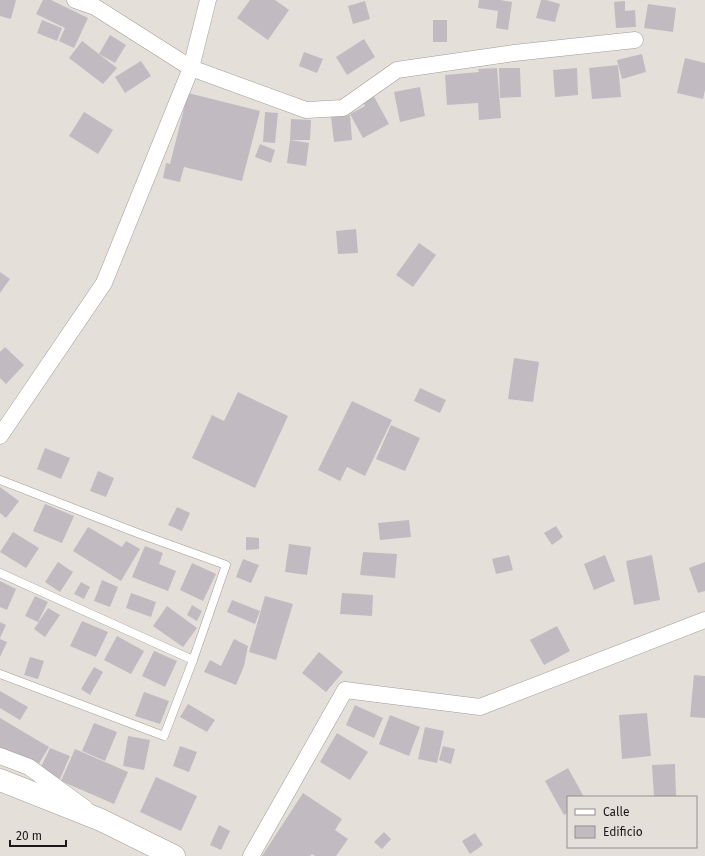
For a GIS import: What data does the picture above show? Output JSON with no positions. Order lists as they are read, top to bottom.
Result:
{
  "legend": ["Calle", "Edificio"],
  "scale_bar": "20 m"
}
